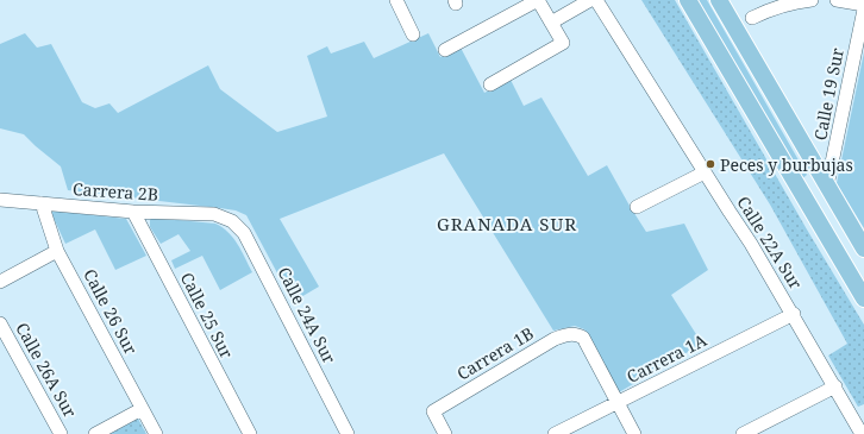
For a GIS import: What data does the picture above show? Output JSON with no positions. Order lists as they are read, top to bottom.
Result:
{
  "streets": {
    "street": [
      "Calle 19 Sur",
      "Carrera 2B",
      "Calle 22A Sur",
      "Calle 26 Sur",
      "Calle 25 Sur",
      "Calle 24A Sur",
      "Carrera 1B",
      "Carrera 1A",
      "Calle 26A Sur"
    ]
  },
  "crossings": [
    ["Carrera 2B", "Calle 26 Sur"],
    ["Carrera 2B", "Calle 25 Sur"],
    ["Carrera 2B", "Calle 24A Sur"],
    ["Calle 22A Sur", "Carrera 1A"],
    ["Carrera 1B", "Carrera 1A"]
  ],
  "districts": ["GRANADA SUR"],
  "places": ["Peces y burbujas"]
}
